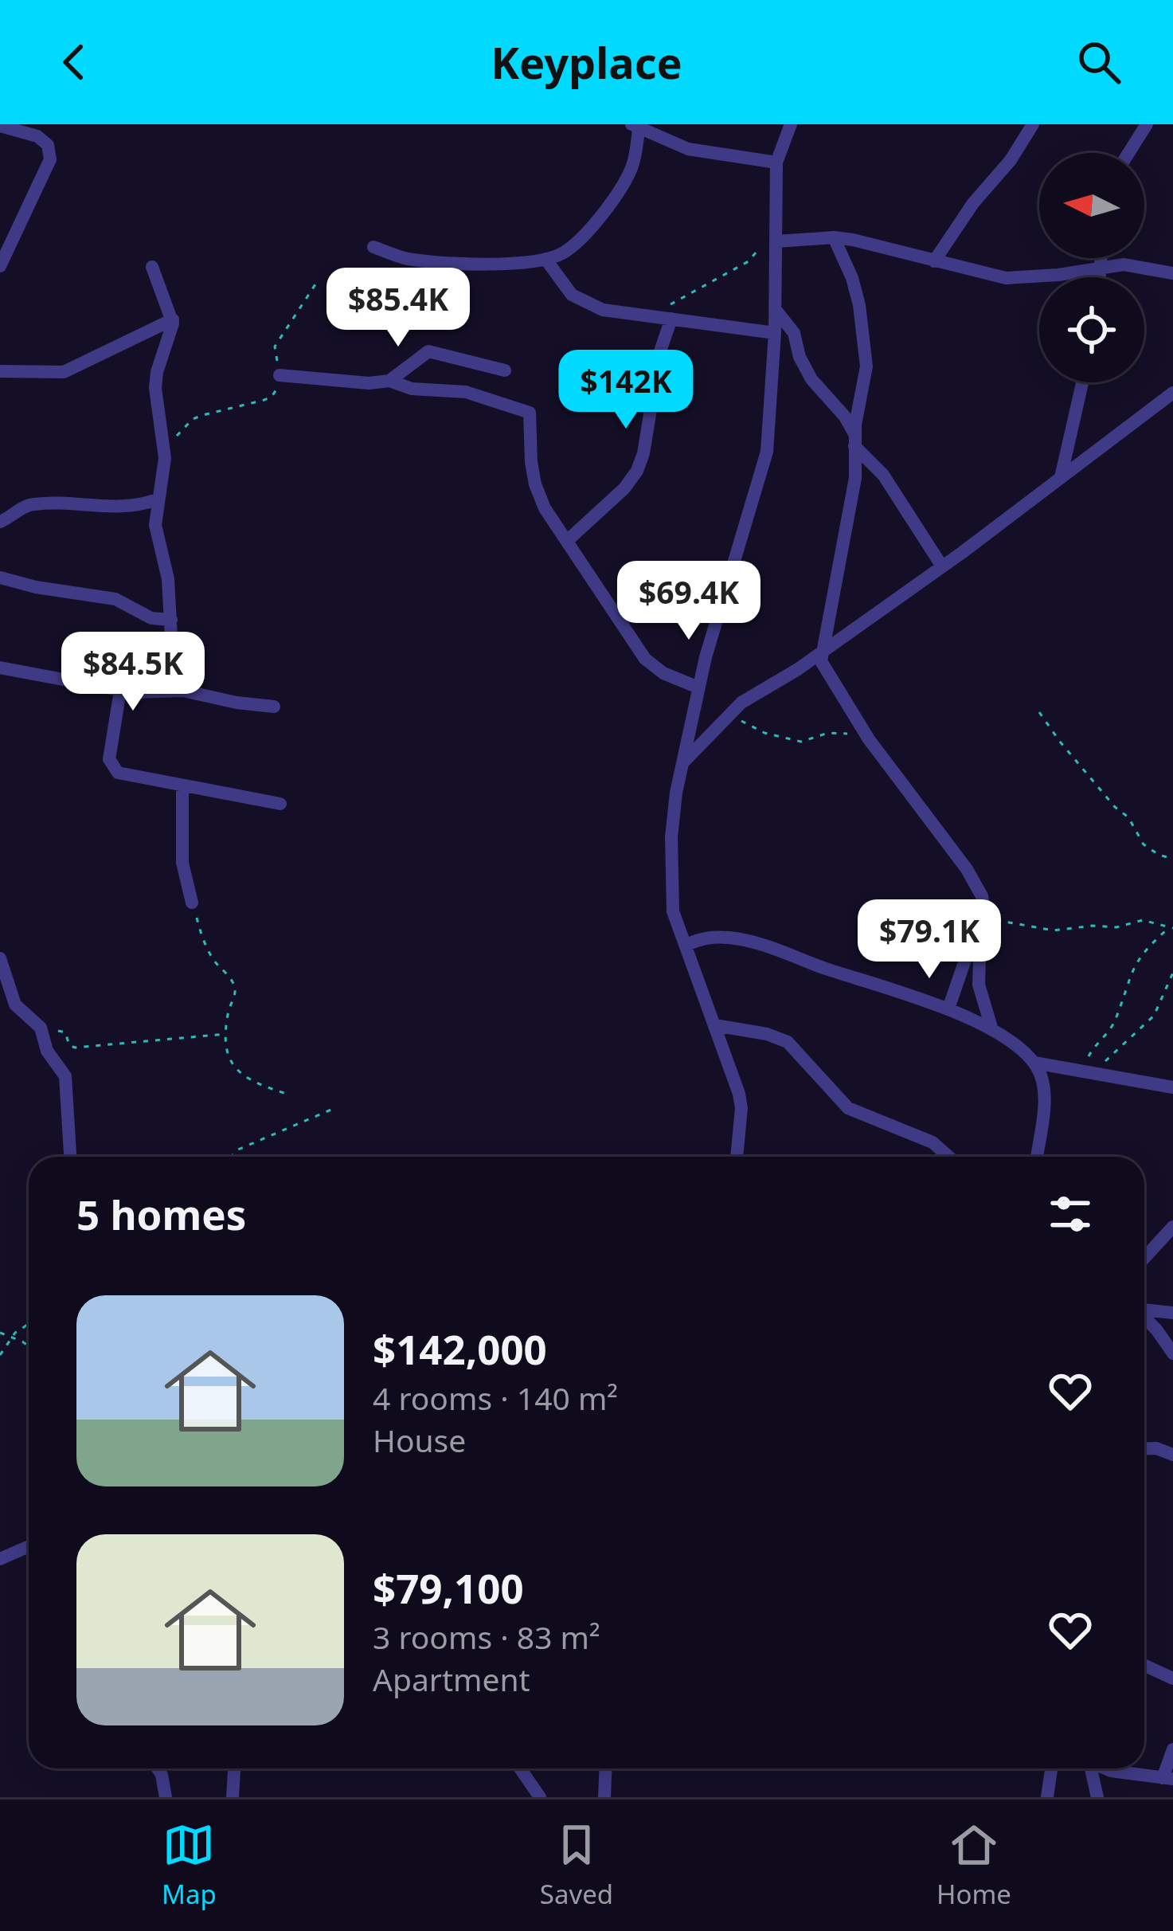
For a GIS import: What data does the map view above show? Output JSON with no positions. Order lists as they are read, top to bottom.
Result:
{
  "north": "left",
  "page": {
    "header": "Keyplace",
    "price": [
      "$85.4K",
      "$142K",
      "$69.4K",
      "$84.5K",
      "$79.1K"
    ],
    "heading": "5 homes",
    "list": [
      {
        "name": "$142,000",
        "note": "4 rooms · 140 m² · House"
      },
      {
        "name": "$79,100",
        "note": "3 rooms · 83 m² · Apartment"
      }
    ],
    "tabs": ["Map", "Saved", "Home"]
  }
}
